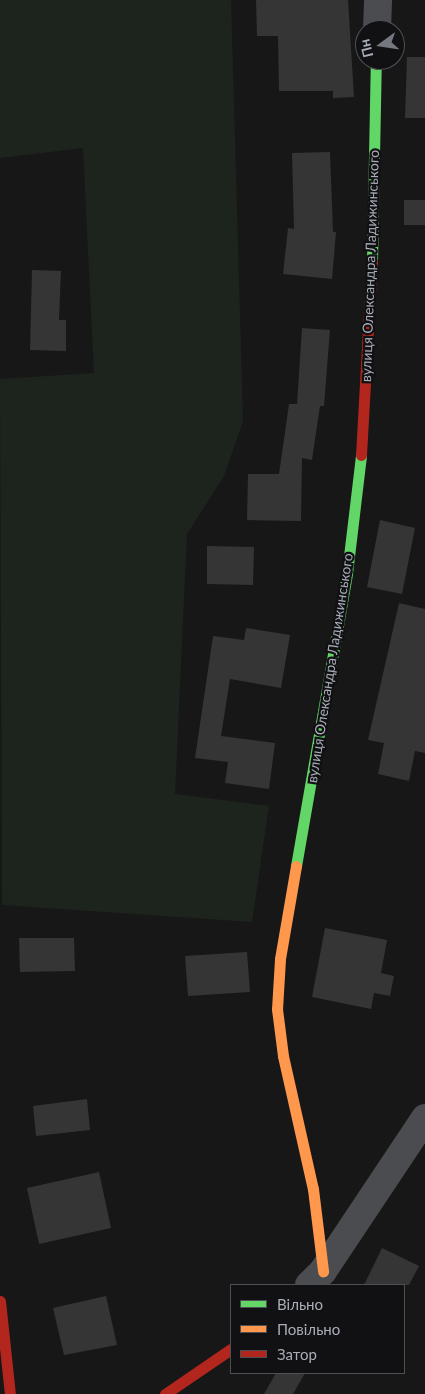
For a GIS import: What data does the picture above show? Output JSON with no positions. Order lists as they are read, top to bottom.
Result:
{
  "streets": {
    "street": ["вулиця Олександра Ладижинського"]
  },
  "legend": ["Вільно", "Повільно", "Затор"],
  "north": "left"
}
